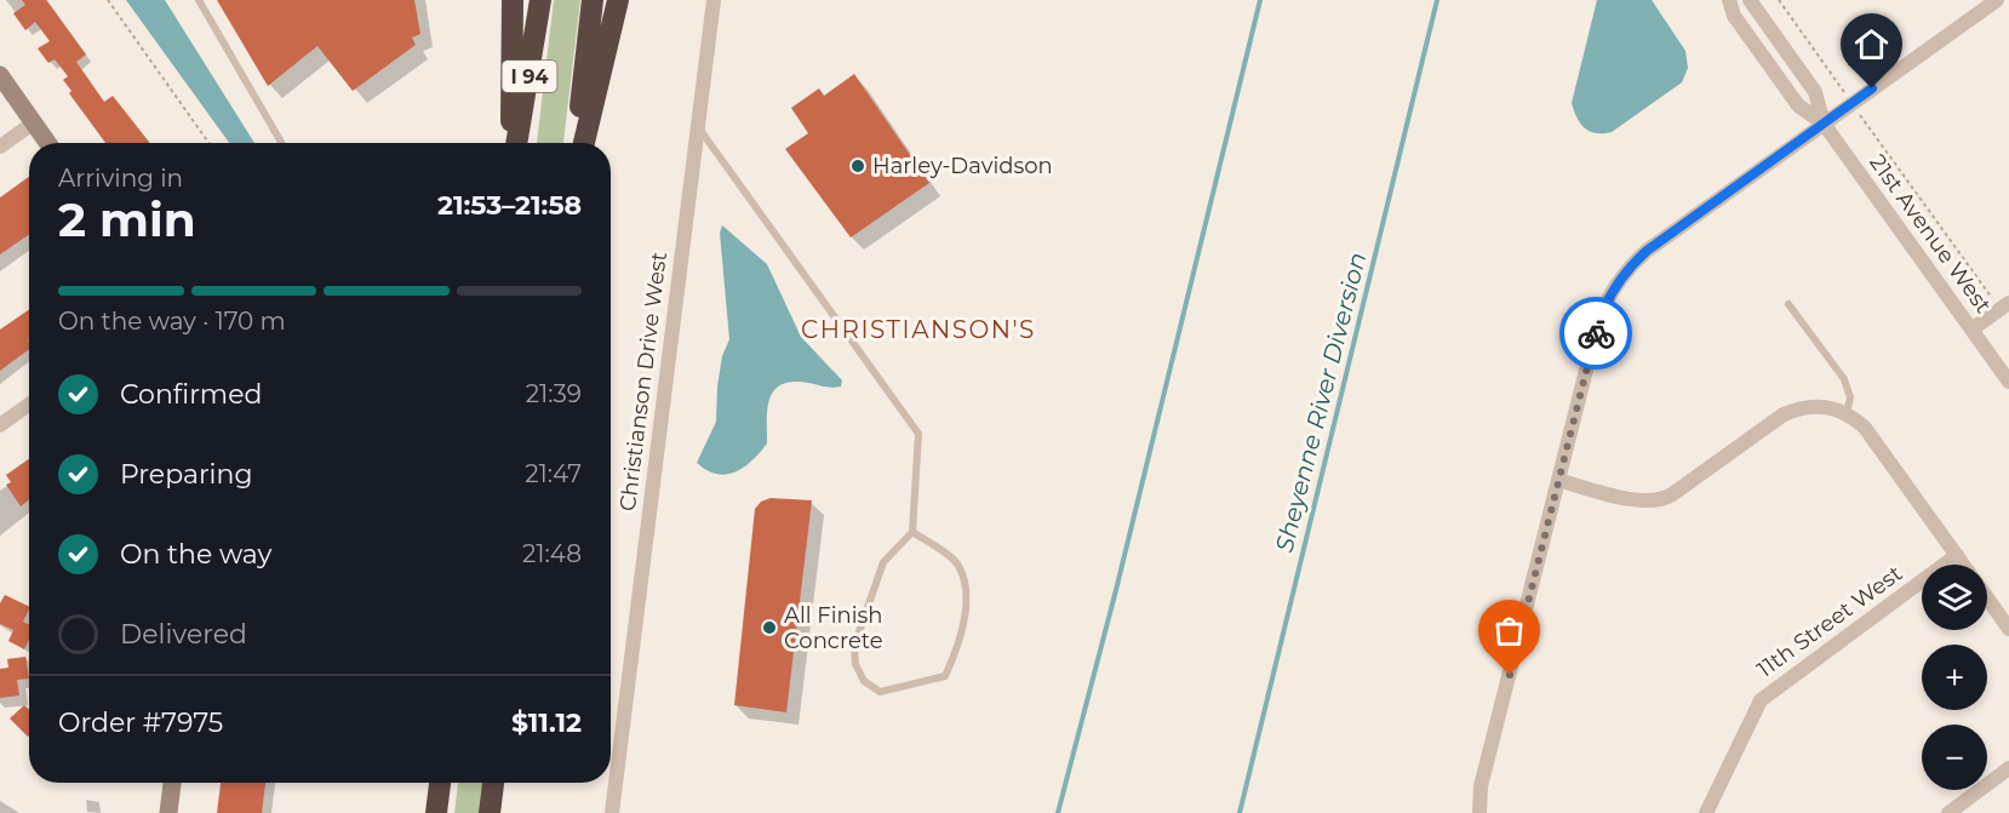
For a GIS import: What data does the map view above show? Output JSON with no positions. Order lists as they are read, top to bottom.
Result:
{
  "streets": {
    "highway": ["I 94"],
    "street": ["21st Avenue West", "Christianson Drive West", "11th Street West"]
  },
  "districts": ["CHRISTIANSON'S"],
  "water": ["Sheyenne River Diversion"],
  "places": ["Harley-Davidson", "All Finish Concrete"],
  "page": {
    "heading": ["2 min", "Arriving in", "21:53–21:58"],
    "panel": ["Order #7975", "$11.12"],
    "bar": "On the way · 170 m",
    "list": [
      ["Confirmed", "21:39"],
      ["Preparing", "21:47"],
      ["On the way", "21:48"],
      "Delivered"
    ],
    "map_buttons": ["+", "−"]
  }
}
